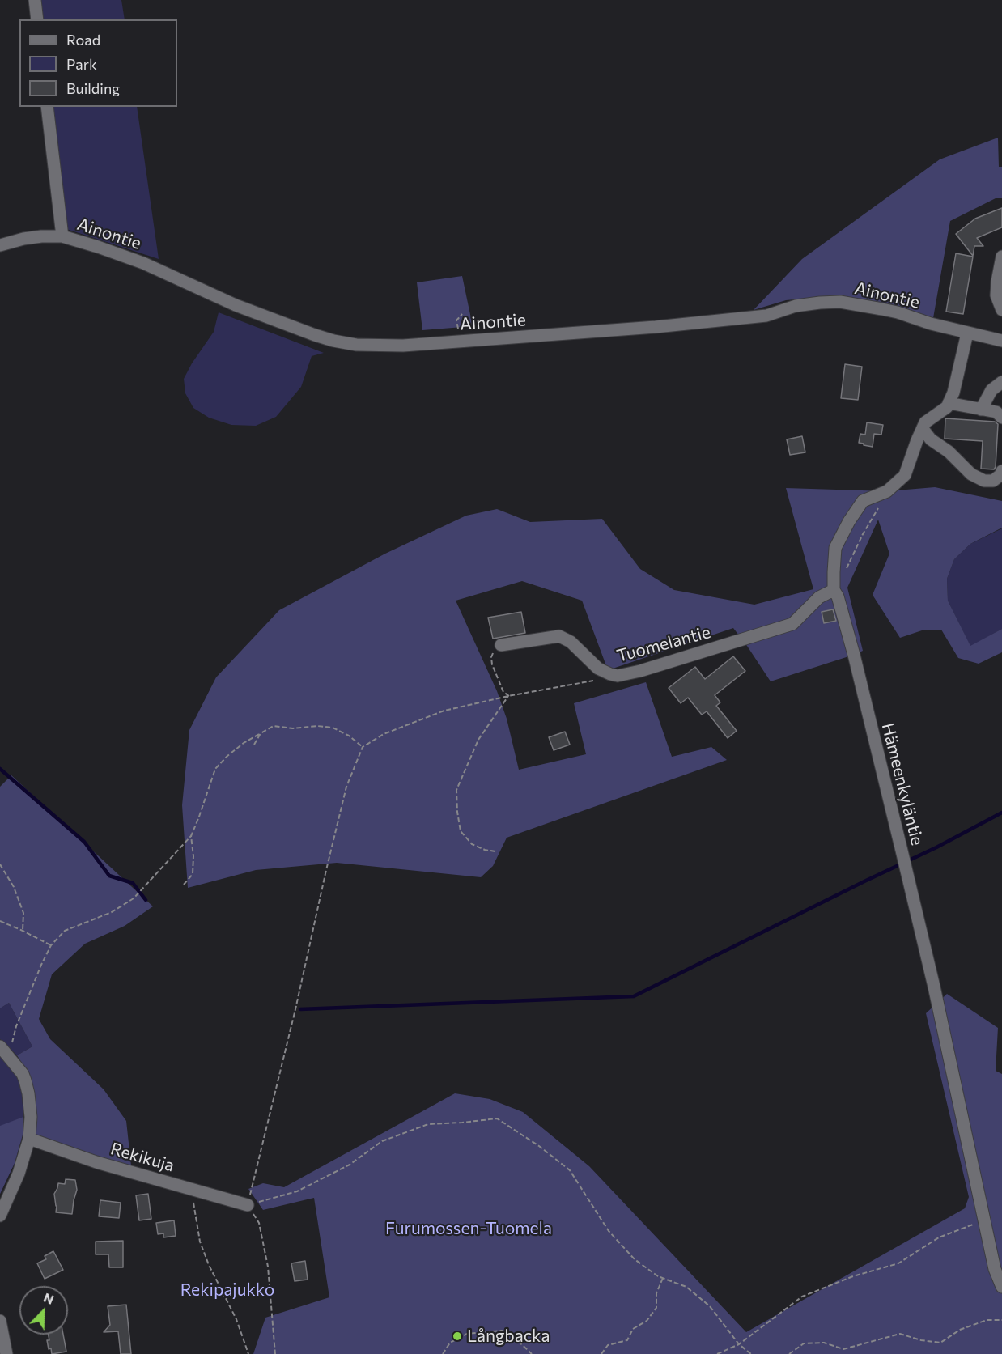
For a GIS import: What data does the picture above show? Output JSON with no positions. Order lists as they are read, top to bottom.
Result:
{
  "streets": {
    "street": [
      "Ainontie",
      "Tuomelantie",
      "Hämeenkyläntie",
      "Rekikuja"
    ]
  },
  "crossings": [
    ["Tuomelantie", "Hämeenkyläntie"]
  ],
  "parks": ["Furumossen-Tuomela", "Rekipajukko"],
  "places": ["Långbacka"],
  "legend": ["Road", "Park", "Building"],
  "north": "top right"
}
